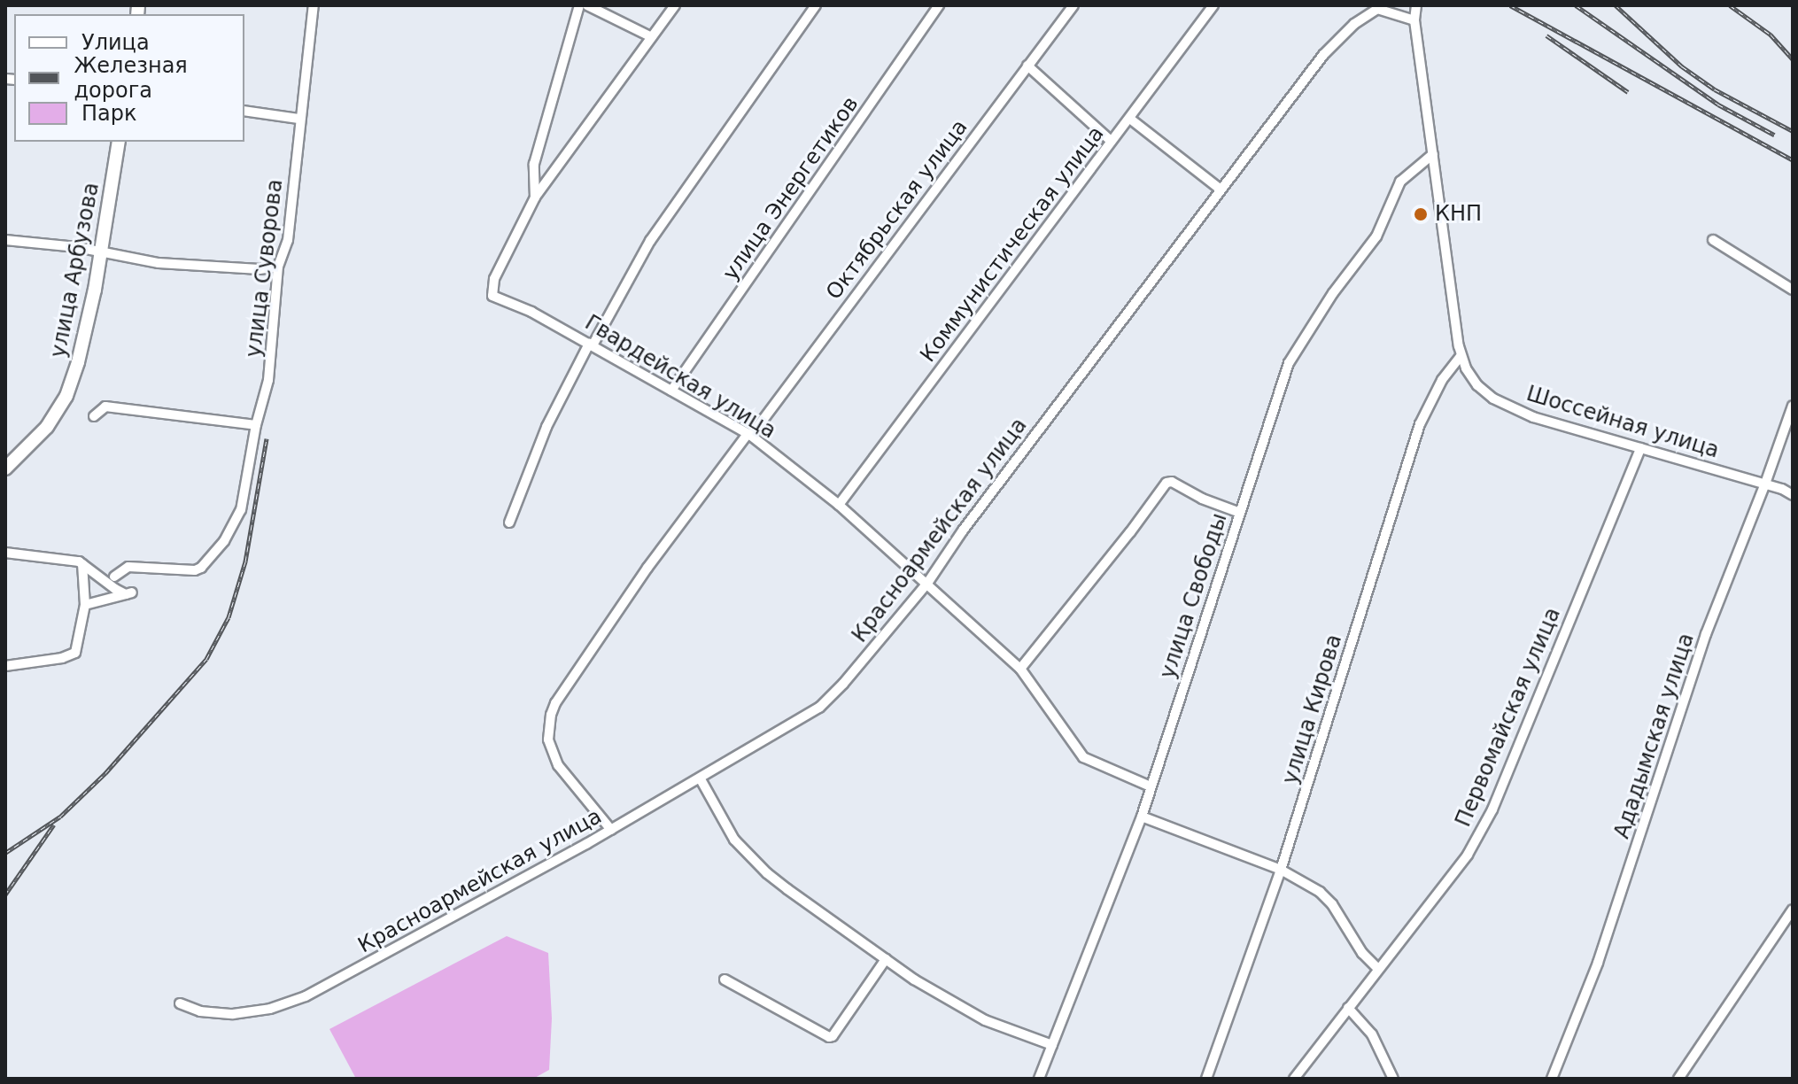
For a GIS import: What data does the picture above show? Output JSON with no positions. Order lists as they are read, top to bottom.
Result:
{
  "streets": {
    "street": [
      "улица Энергетиков",
      "Октябрьская улица",
      "Коммунистическая улица",
      "улица Суворова",
      "улица Арбузова",
      "Гвардейская улица",
      "Шоссейная улица",
      "Красноармейская улица",
      "улица Свободы",
      "улица Кирова",
      "Первомайская улица",
      "Ададымская улица"
    ]
  },
  "crossings": [
    ["улица Энергетиков", "Гвардейская улица"],
    ["Октябрьская улица", "Гвардейская улица"],
    ["Октябрьская улица", "Красноармейская улица"],
    ["Коммунистическая улица", "Гвардейская улица"],
    ["Гвардейская улица", "Красноармейская улица"],
    ["Гвардейская улица", "улица Свободы"],
    ["Шоссейная улица", "Красноармейская улица"],
    ["Шоссейная улица", "улица Свободы"],
    ["Шоссейная улица", "улица Кирова"],
    ["Шоссейная улица", "Первомайская улица"],
    ["Шоссейная улица", "Ададымская улица"]
  ],
  "places": ["КНП"],
  "legend": ["Улица", "Железная дорога", "Парк"]
}
